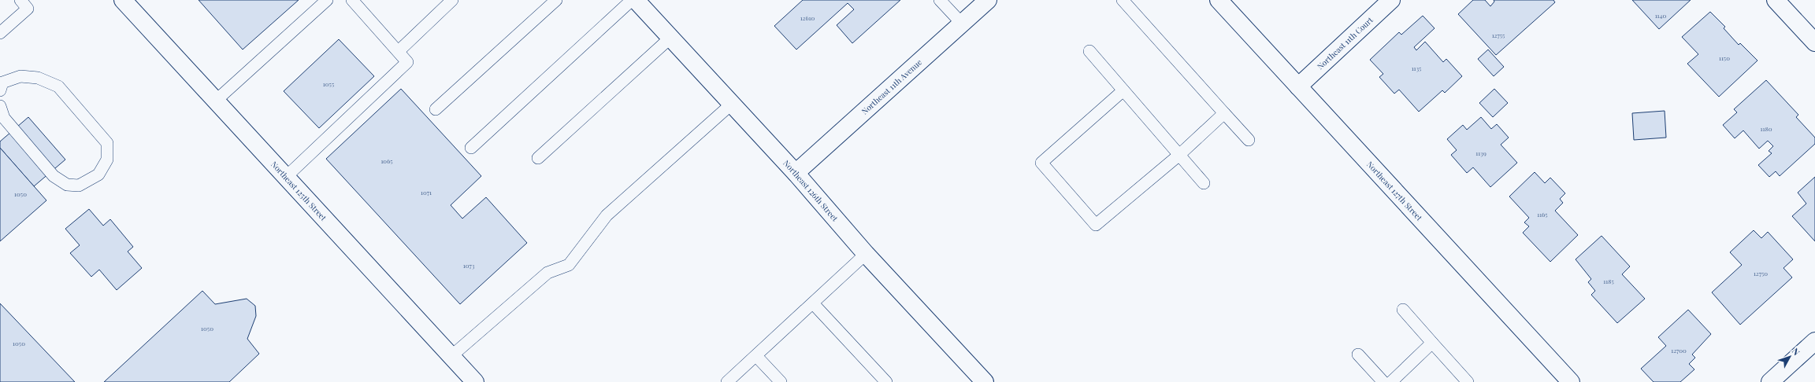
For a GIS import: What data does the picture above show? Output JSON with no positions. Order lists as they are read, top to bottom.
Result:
{
  "streets": {
    "street": [
      "Northeast 11th Court",
      "Northeast 11th Avenue",
      "Northeast 125th Street",
      "Northeast 126th Street",
      "Northeast 127th Street"
    ]
  },
  "crossings": [
    ["Northeast 11th Court", "Northeast 127th Street"],
    ["Northeast 11th Avenue", "Northeast 126th Street"]
  ],
  "house_numbers": [
    "1140",
    "12610",
    "12755",
    "1150",
    "1135",
    "1055",
    "1180",
    "1139",
    "1065",
    "1071",
    "1050",
    "1165",
    "1073",
    "12750",
    "1185",
    "1050",
    "1050",
    "12700"
  ],
  "north": "top right"
}
